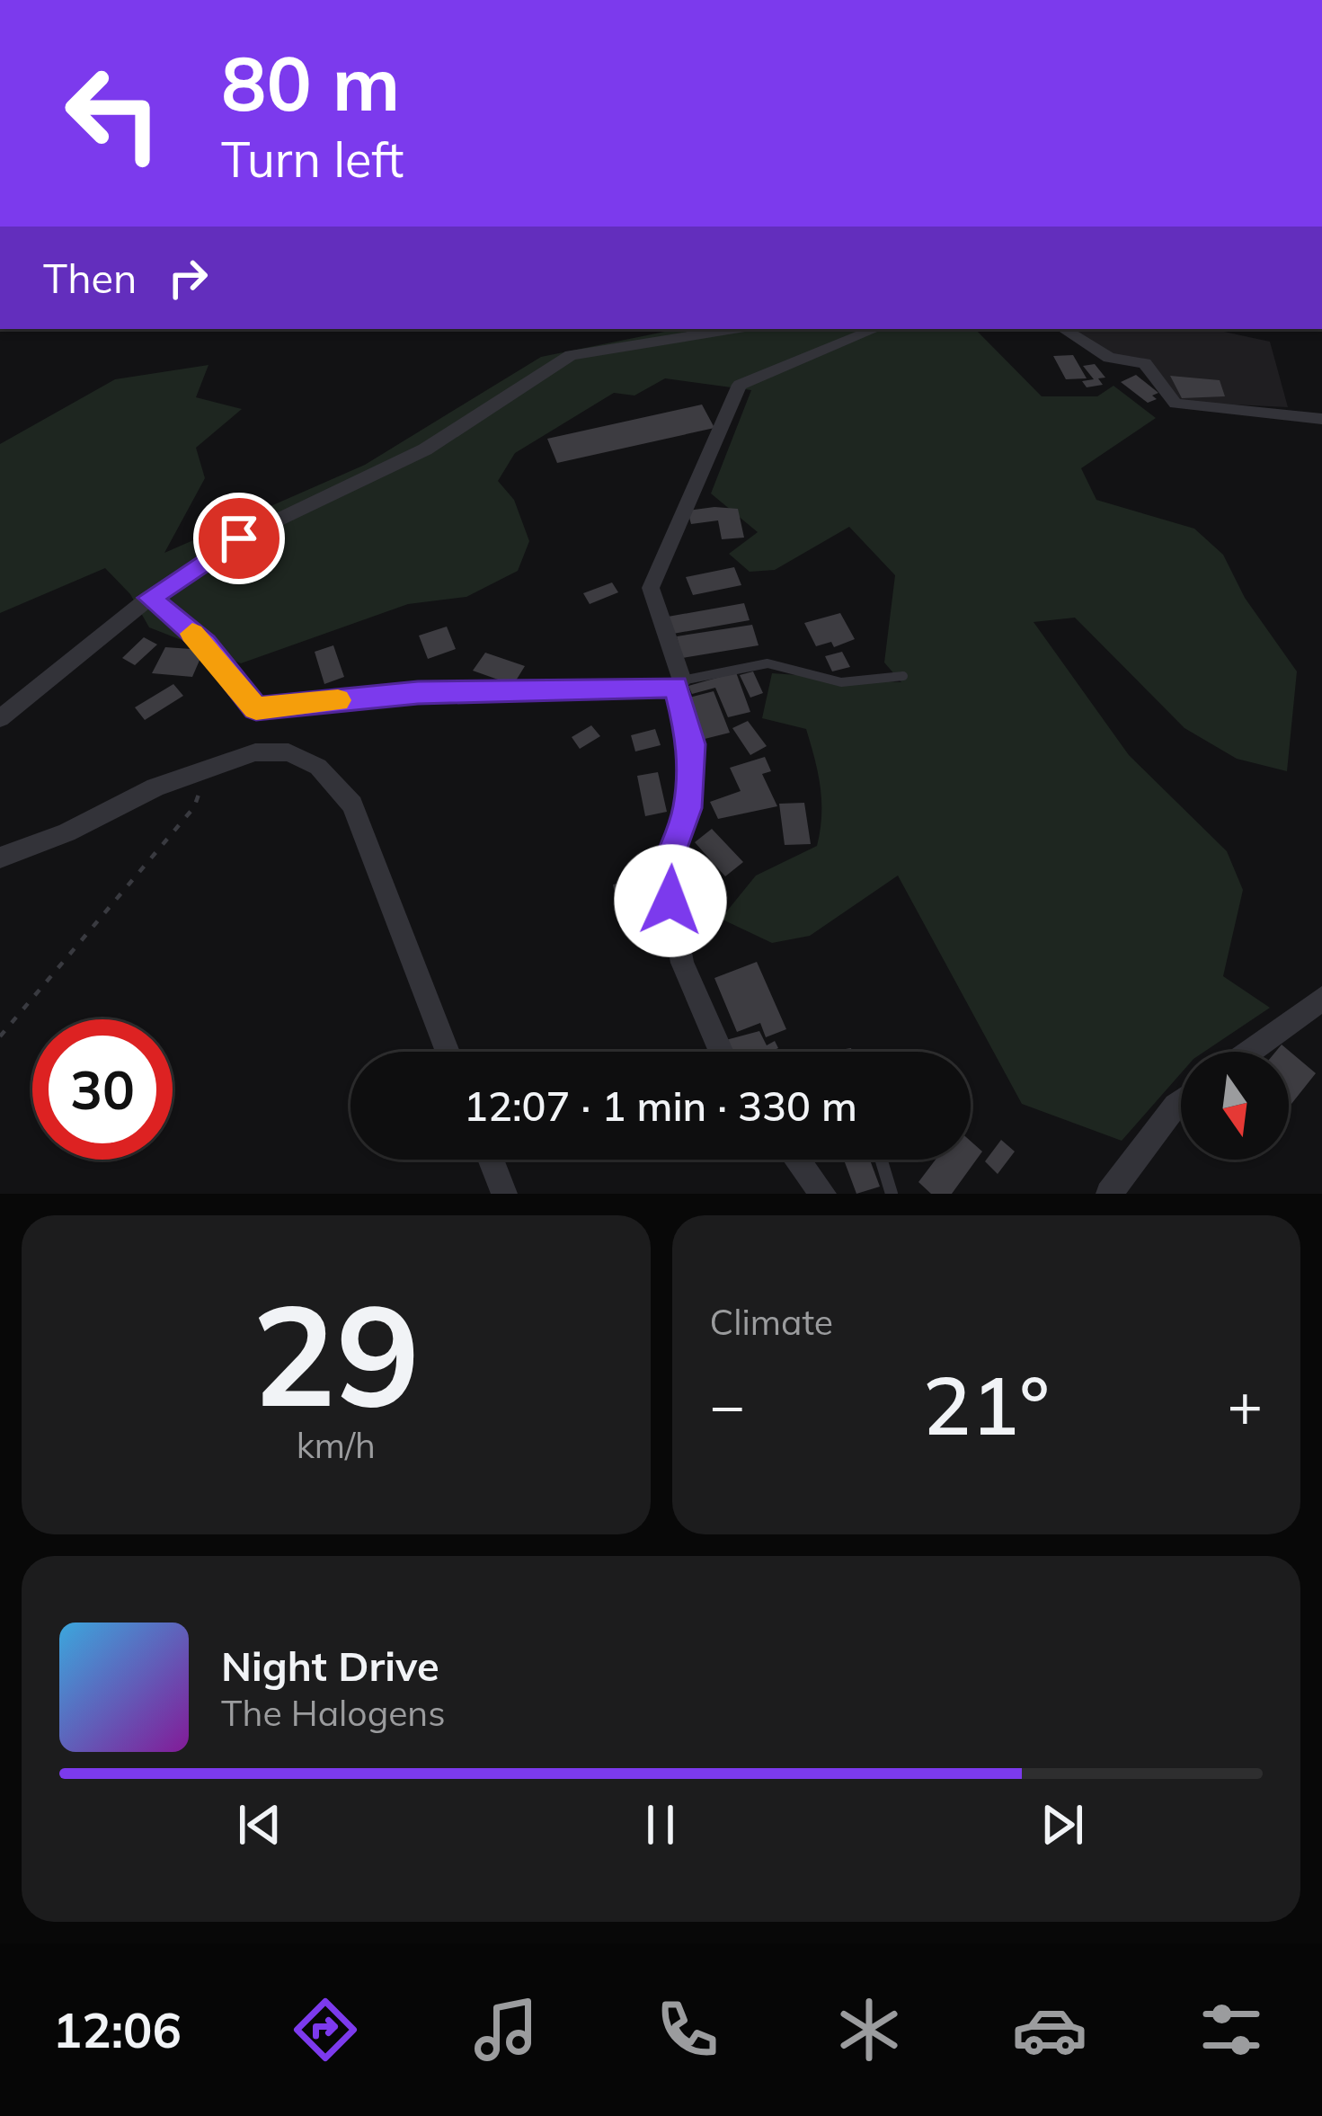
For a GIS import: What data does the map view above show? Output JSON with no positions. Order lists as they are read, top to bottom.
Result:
{
  "north": "bottom",
  "page": {
    "turn": ["80 m", "Turn left"],
    "then": "Then",
    "limit": "30",
    "trip": "12:07 · 1 min · 330 m",
    "tile": [
      ["29", "km/h"],
      "Climate"
    ],
    "heat": ["−", "21°", "+"],
    "song": ["Night Drive", "The Halogens"],
    "tabs": "12:06"
  }
}
